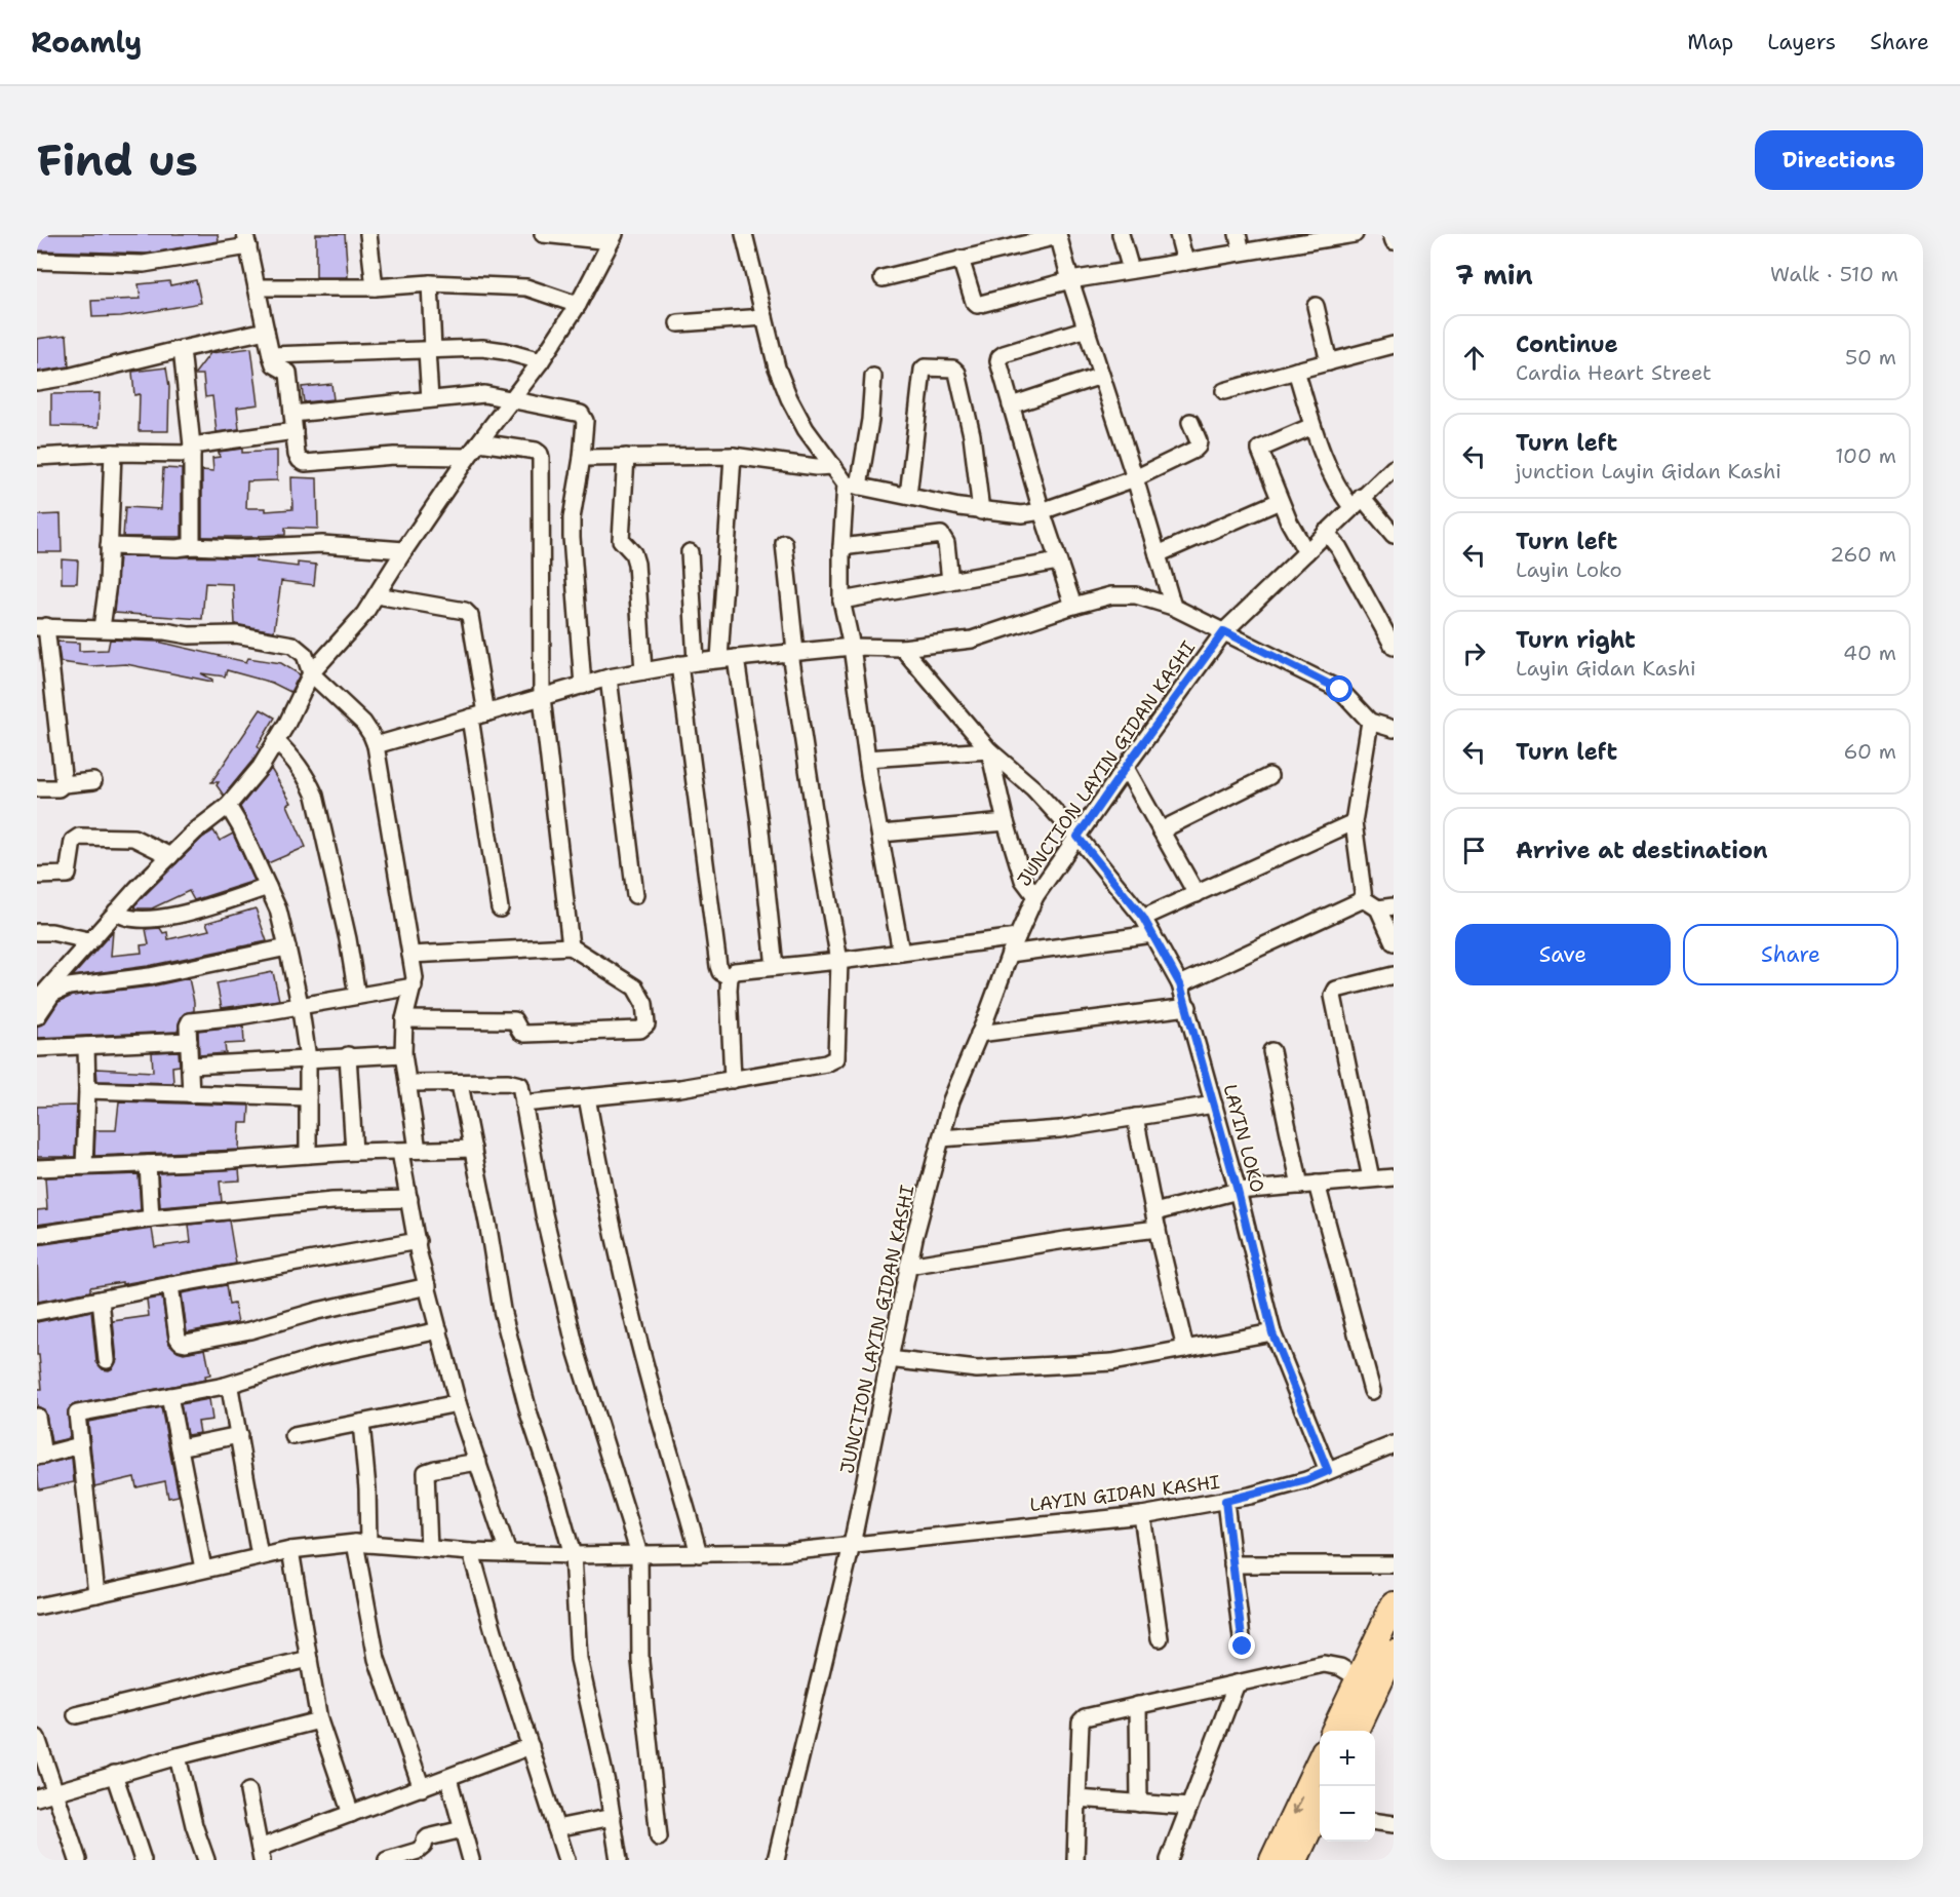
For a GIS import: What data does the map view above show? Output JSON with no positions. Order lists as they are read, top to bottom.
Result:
{
  "streets": {
    "street": ["JUNCTION LAYIN GIDAN KASHI", "LAYIN LOKO", "LAYIN GIDAN KASHI"]
  },
  "crossings": [
    ["JUNCTION LAYIN GIDAN KASHI", "LAYIN LOKO"],
    ["JUNCTION LAYIN GIDAN KASHI", "LAYIN GIDAN KASHI"],
    ["LAYIN LOKO", "LAYIN GIDAN KASHI"]
  ],
  "page": {
    "header": "Roamly",
    "nav": ["Map", "Layers", "Share"],
    "buttons": [
      "Directions",
      ["Save", "Share"]
    ],
    "title": "Find us",
    "heading": ["7 min", "Walk · 510 m"],
    "list": [
      ["Continue", "Cardia Heart Street", "50 m"],
      ["Turn left", "junction Layin Gidan Kashi", "100 m"],
      ["Turn left", "Layin Loko", "260 m"],
      ["Turn right", "Layin Gidan Kashi", "40 m"],
      ["Turn left", "60 m"],
      "Arrive at destination"
    ],
    "map_buttons": ["+", "−"]
  }
}
